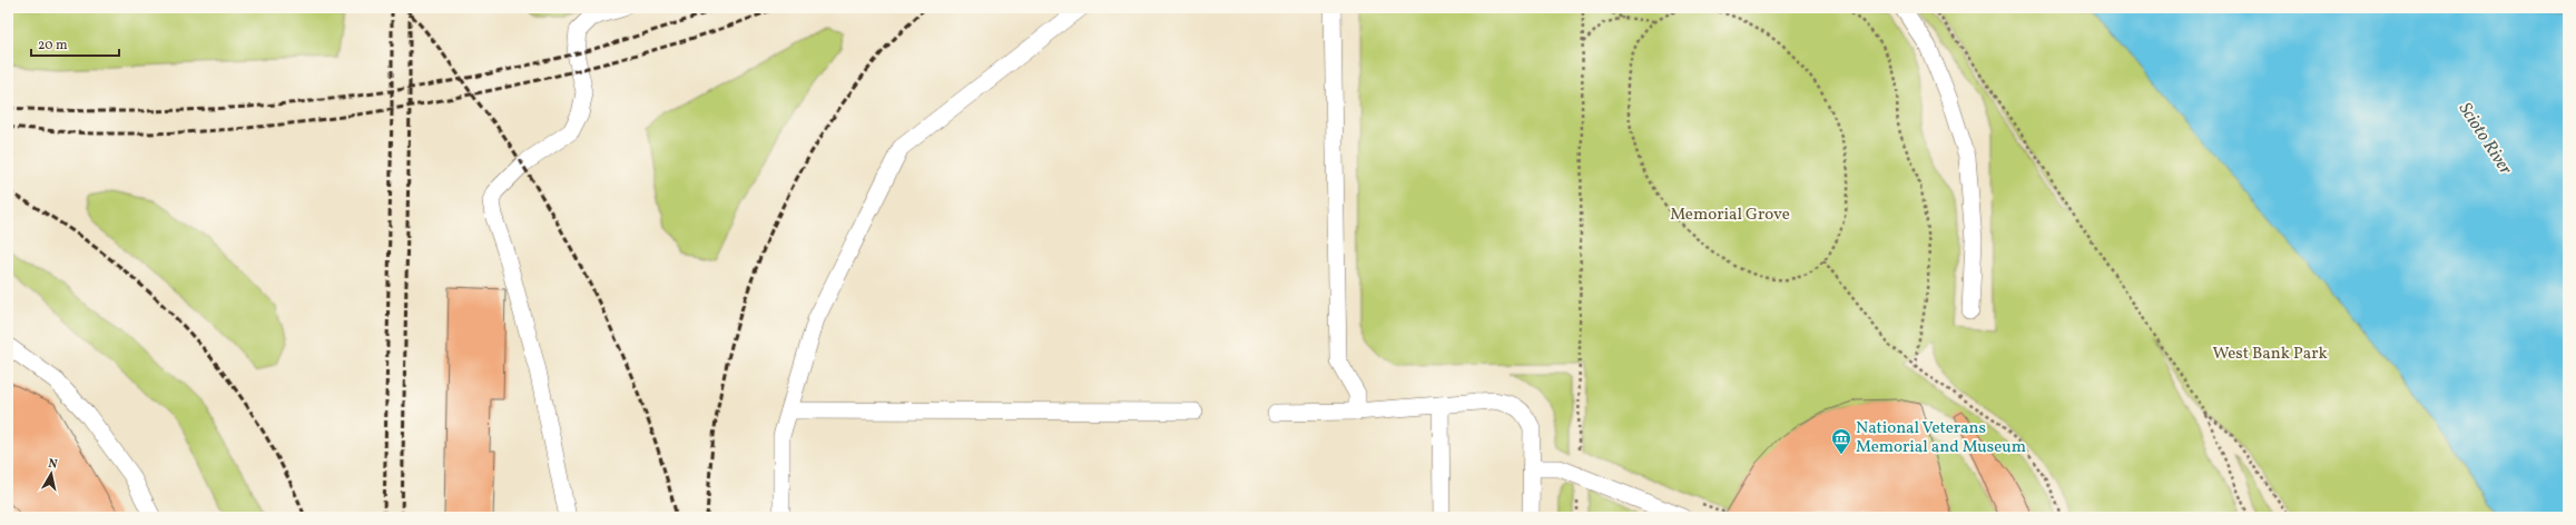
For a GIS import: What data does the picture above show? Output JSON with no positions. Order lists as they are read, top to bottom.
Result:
{
  "water": ["Scioto River"],
  "parks": ["Memorial Grove", "West Bank Park"],
  "places": {
    "museum": ["National Veterans Memorial and Museum"]
  },
  "scale_bar": "20 m",
  "north": "top"
}
